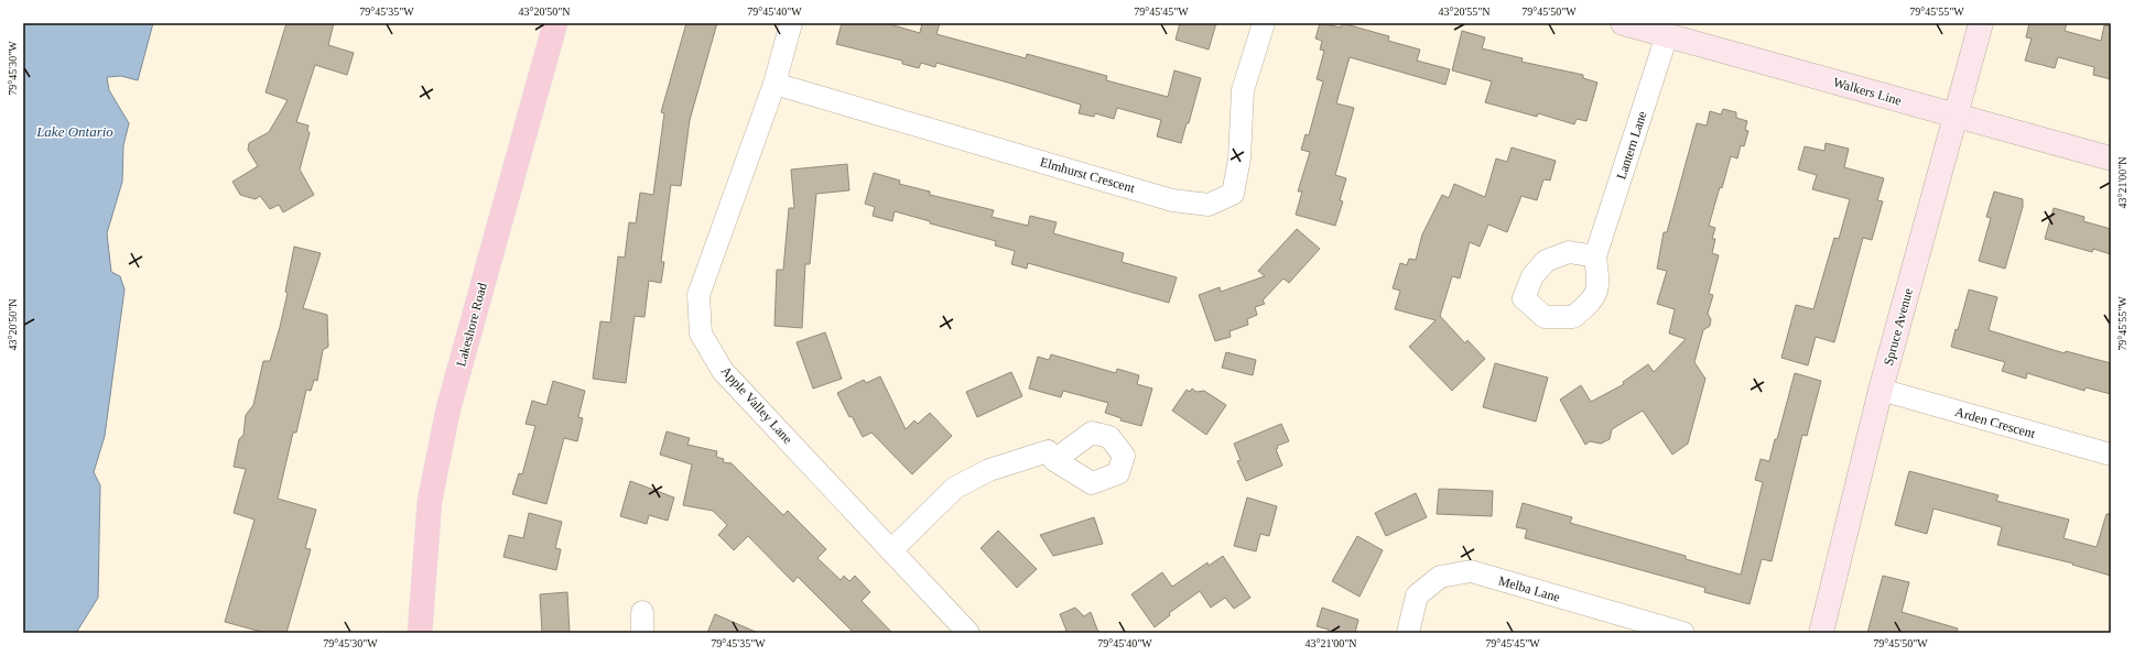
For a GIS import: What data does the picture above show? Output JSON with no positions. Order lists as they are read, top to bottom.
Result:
{
  "streets": {
    "main road": ["Lakeshore Road"],
    "street": [
      "Walkers Line",
      "Lantern Lane",
      "Elmhurst Crescent",
      "Spruce Avenue",
      "Apple Valley Lane",
      "Arden Crescent",
      "Melba Lane"
    ]
  },
  "crossings": [
    ["Walkers Line", "Lantern Lane"],
    ["Walkers Line", "Spruce Avenue"],
    ["Elmhurst Crescent", "Apple Valley Lane"],
    ["Spruce Avenue", "Arden Crescent"]
  ],
  "water": ["Lake Ontario"],
  "coordinates": [
    "79°45'35\"W",
    "43°20'50\"N",
    "79°45'40\"W",
    "79°45'45\"W",
    "43°20'55\"N",
    "79°45'50\"W",
    "79°45'55\"W",
    "79°45'30\"W",
    "43°21'00\"N"
  ]
}
